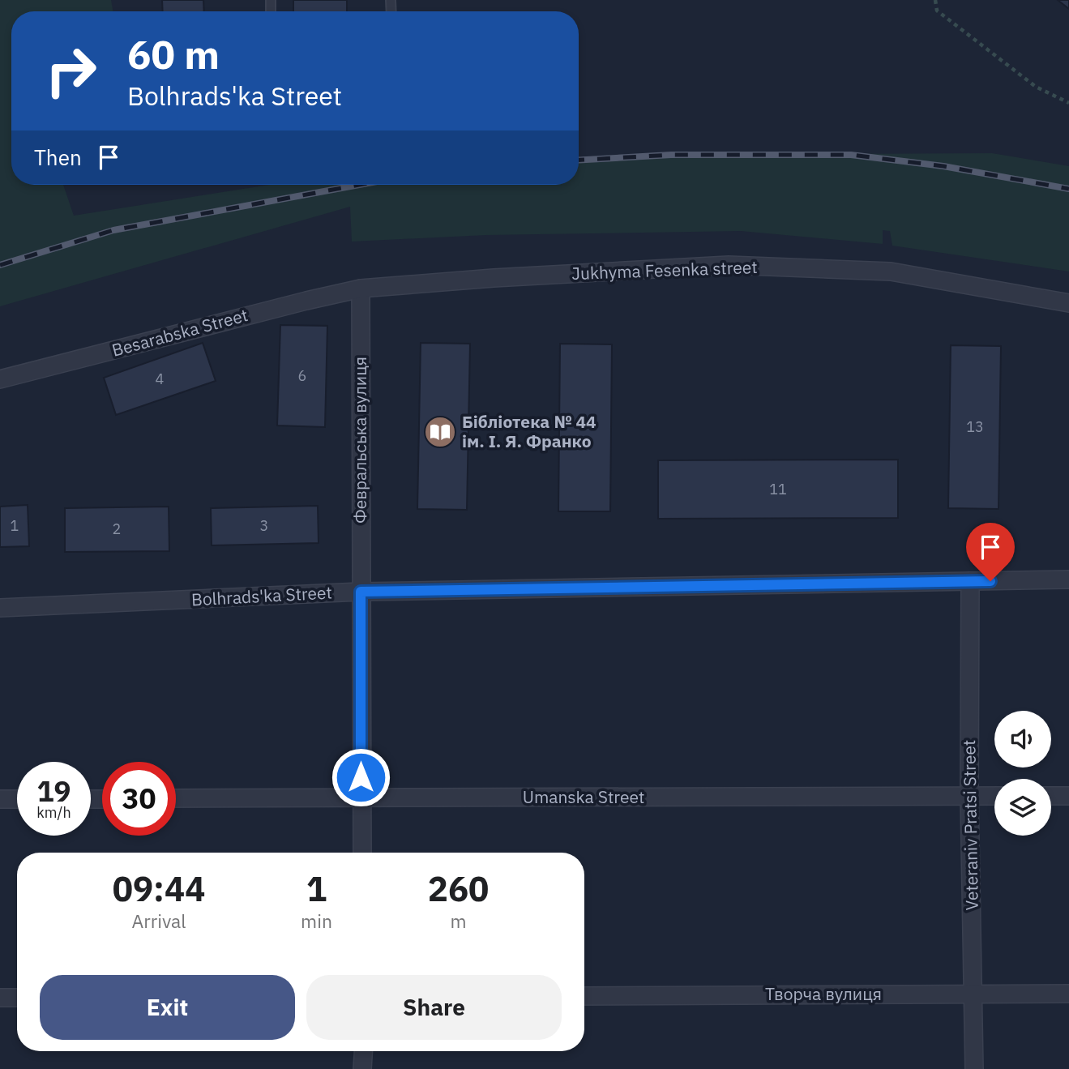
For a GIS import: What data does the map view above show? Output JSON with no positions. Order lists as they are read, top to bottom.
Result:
{
  "streets": {
    "street": [
      "Jukhyma Fesenka street",
      "Besarabska Street",
      "Февральська вулиця",
      "Bolhrads'ka Street",
      "Umanska Street",
      "Veteraniv Pratsi Street",
      "Творча вулиця"
    ]
  },
  "crossings": [
    ["Jukhyma Fesenka street", "Besarabska Street"],
    ["Jukhyma Fesenka street", "Февральська вулиця"],
    ["Besarabska Street", "Февральська вулиця"],
    ["Февральська вулиця", "Bolhrads'ka Street"],
    ["Февральська вулиця", "Umanska Street"],
    ["Bolhrads'ka Street", "Veteraniv Pratsi Street"],
    ["Umanska Street", "Veteraniv Pratsi Street"],
    ["Veteraniv Pratsi Street", "Творча вулиця"]
  ],
  "places": {
    "library": ["Бібліотека № 44 ім. І. Я. Франко"]
  },
  "house_numbers": [
    "6",
    "4",
    "13",
    "11",
    "1",
    "3",
    "2"
  ],
  "page": {
    "turn": ["60 m", "Bolhrads'ka Street"],
    "then": "Then",
    "speed": "19 km/h",
    "limit": "30",
    "eta": [
      "09:44",
      "Arrival",
      "1",
      "min",
      "260",
      "m"
    ],
    "buttons": ["Exit", "Share"]
  }
}
